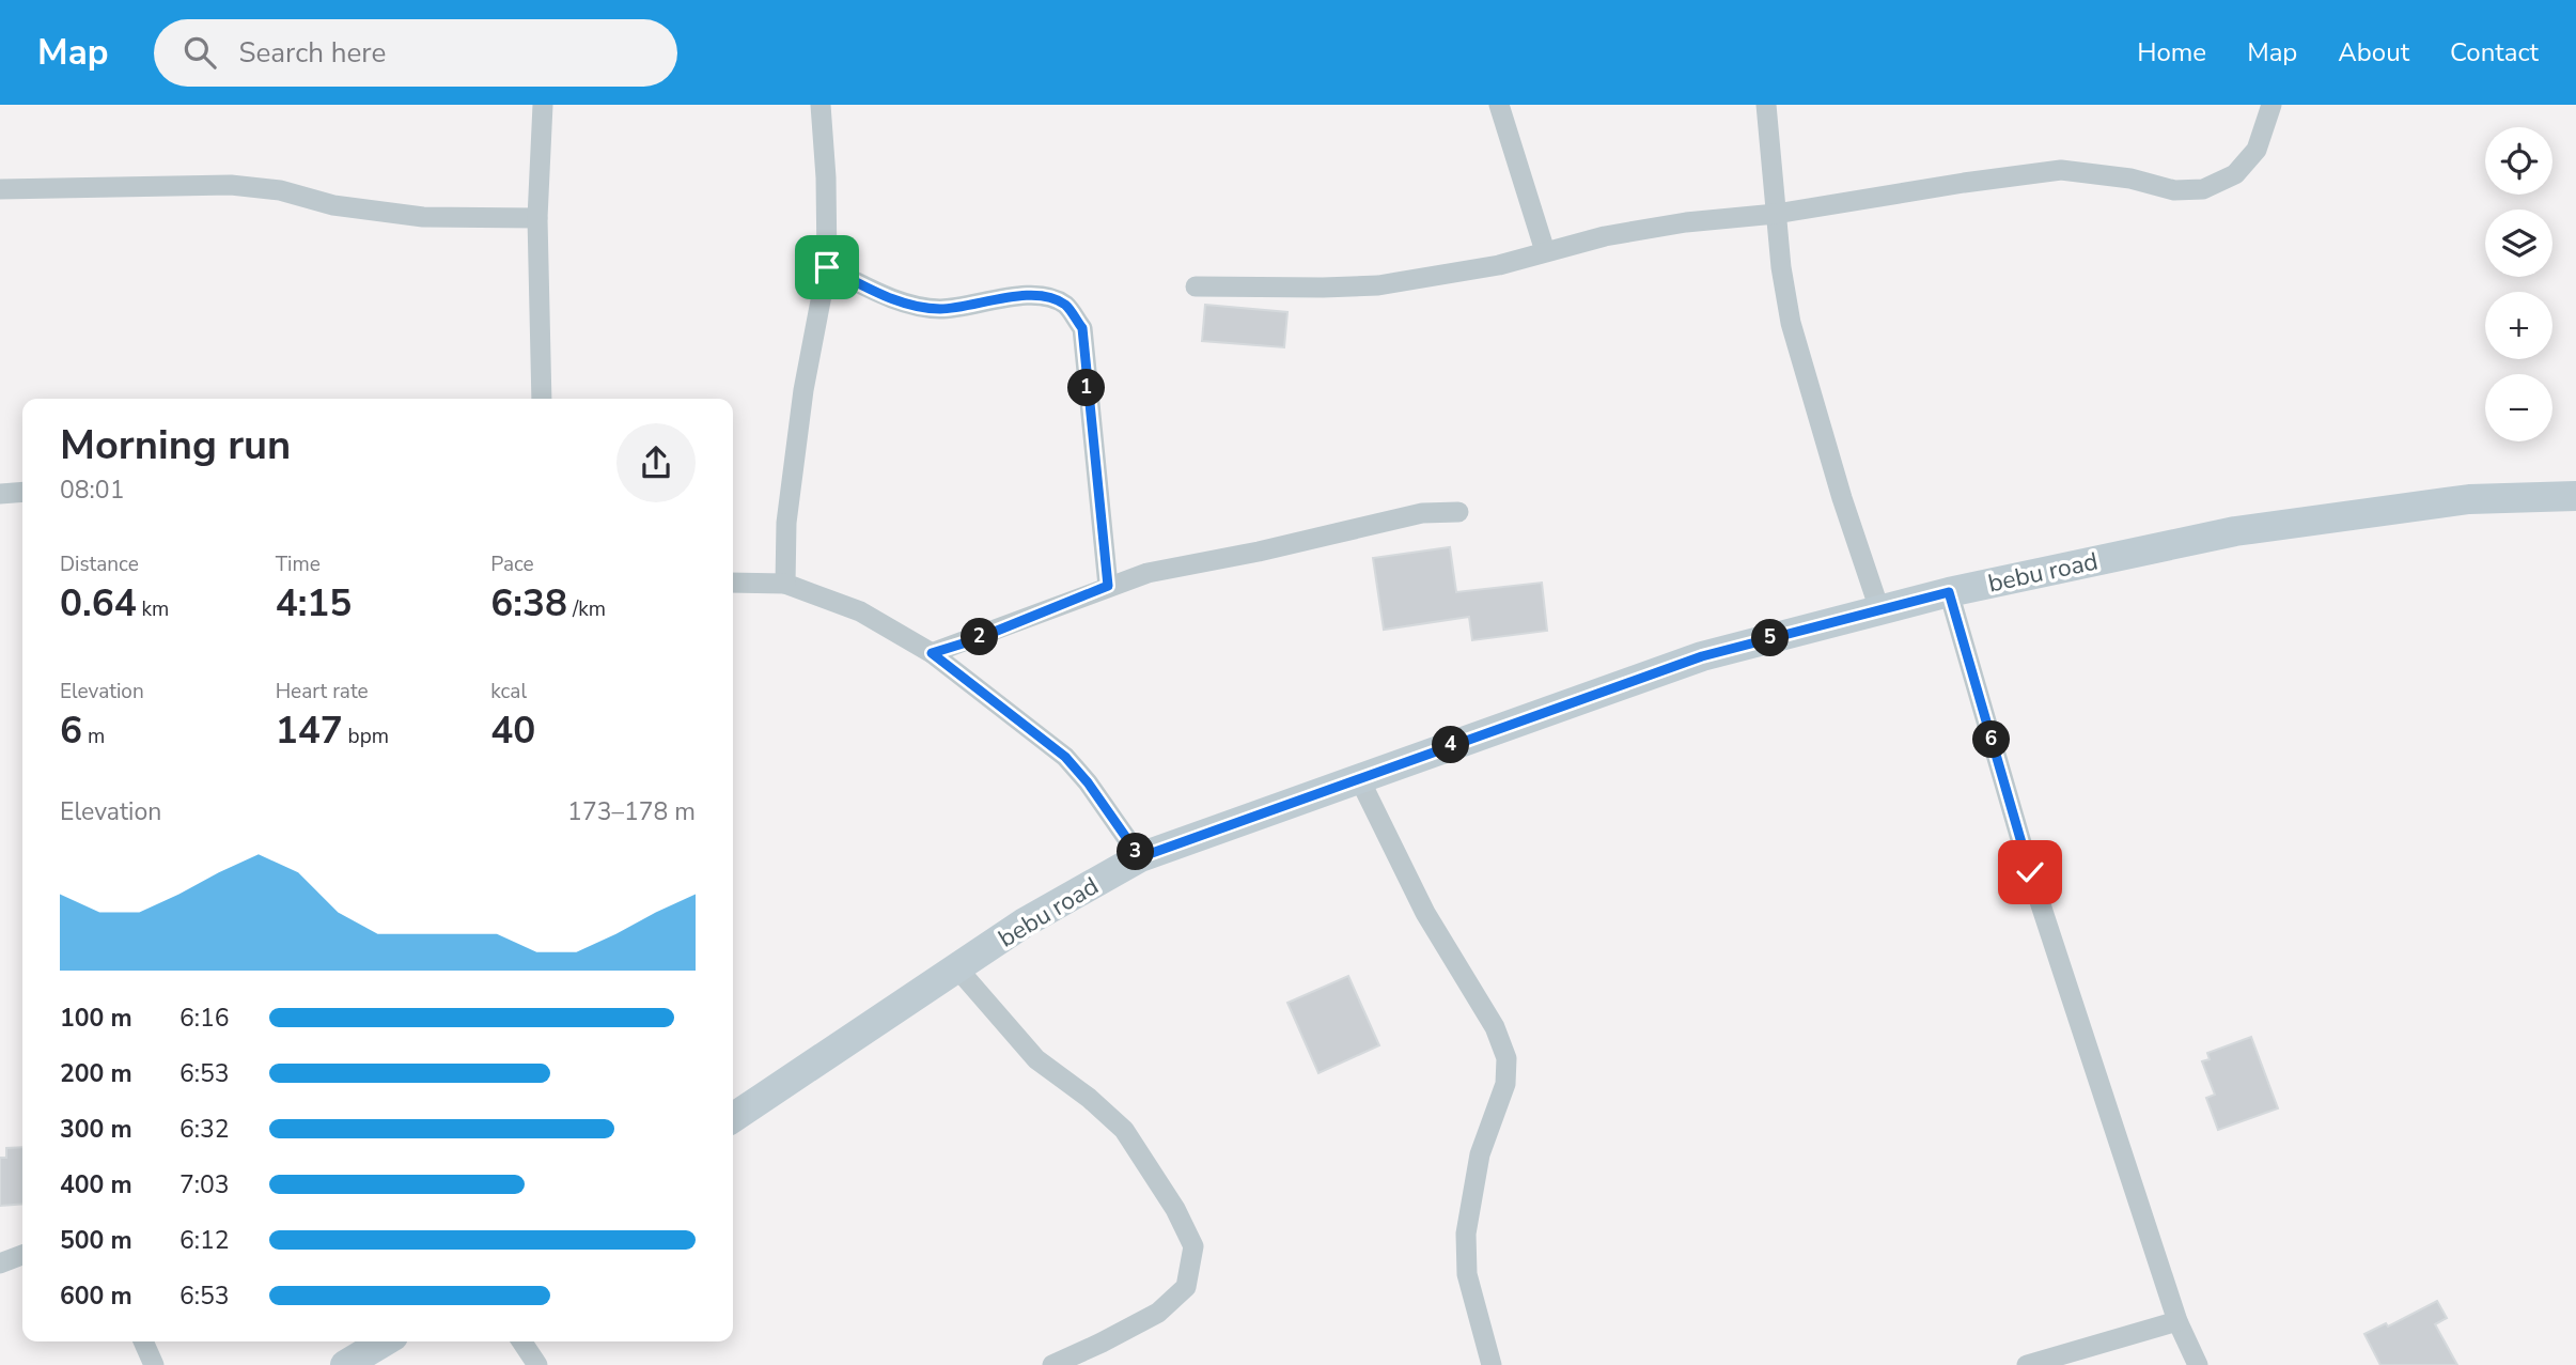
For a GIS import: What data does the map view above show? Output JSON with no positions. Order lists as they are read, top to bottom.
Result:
{
  "streets": {
    "street": ["bebu road"]
  },
  "page": {
    "header": "Map",
    "search": "Search here",
    "nav": [
      "Home",
      "Map",
      "About",
      "Contact"
    ],
    "map_buttons": ["+", "−"],
    "pins": [
      "1",
      "2",
      "5",
      "6",
      "4",
      "3"
    ],
    "heading": ["Morning run", "08:01"],
    "stats": [
      ["Distance", "0.64 km"],
      ["Time", "4:15"],
      ["Pace", "6:38 /km"],
      ["Elevation", "6 m"],
      ["Heart rate", "147 bpm"],
      ["kcal", "40"]
    ],
    "chart": ["Elevation", "173–178 m"],
    "list": [
      {
        "name": "100 m",
        "note": "6:16"
      },
      {
        "name": "200 m",
        "note": "6:53"
      },
      {
        "name": "300 m",
        "note": "6:32"
      },
      {
        "name": "400 m",
        "note": "7:03"
      },
      {
        "name": "500 m",
        "note": "6:12"
      },
      {
        "name": "600 m",
        "note": "6:53"
      }
    ]
  }
}
